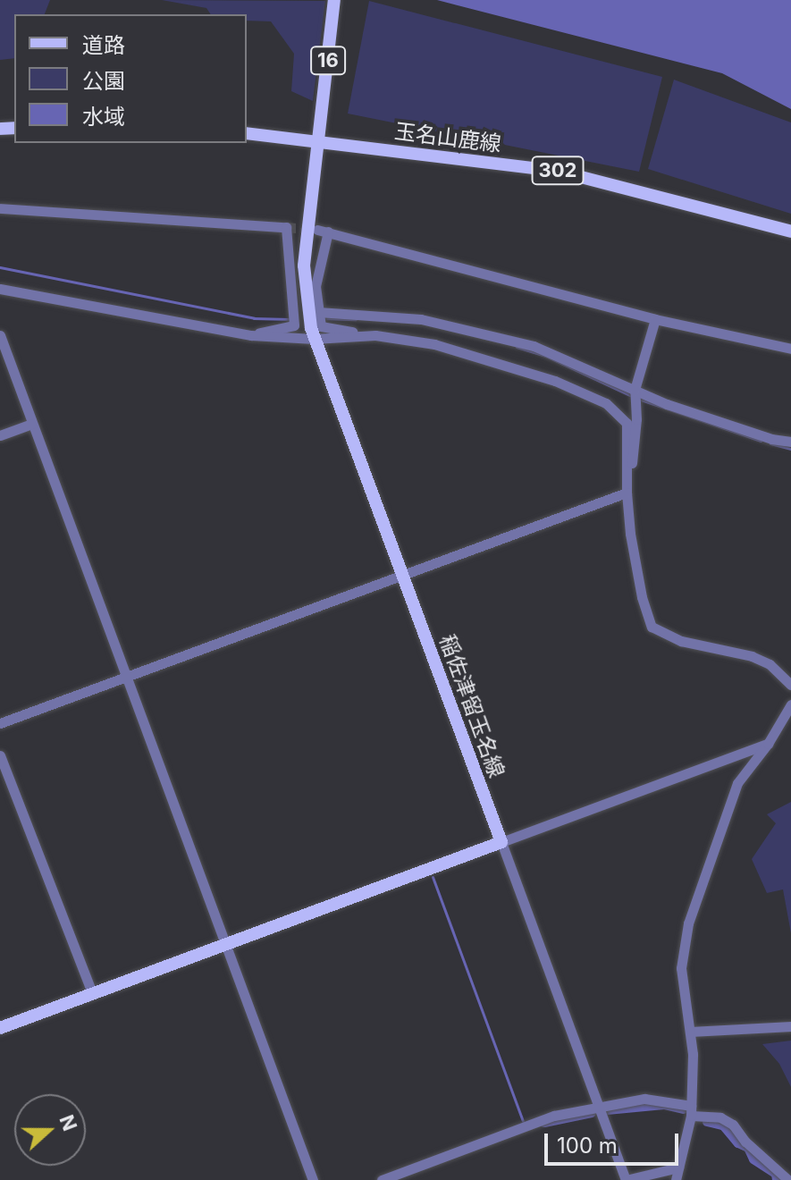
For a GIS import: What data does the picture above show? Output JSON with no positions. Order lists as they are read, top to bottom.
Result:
{
  "streets": {
    "main road": [
      "16",
      "玉名山鹿線",
      "302",
      "稲佐津留玉名線"
    ]
  },
  "crossings": [
    ["16", "玉名山鹿線"],
    ["16", "302"],
    ["16", "稲佐津留玉名線"],
    ["玉名山鹿線", "302"],
    ["玉名山鹿線", "稲佐津留玉名線"],
    ["302", "稲佐津留玉名線"]
  ],
  "legend": ["道路", "公園", "水域"],
  "scale_bar": "100 m",
  "north": "right"
}
